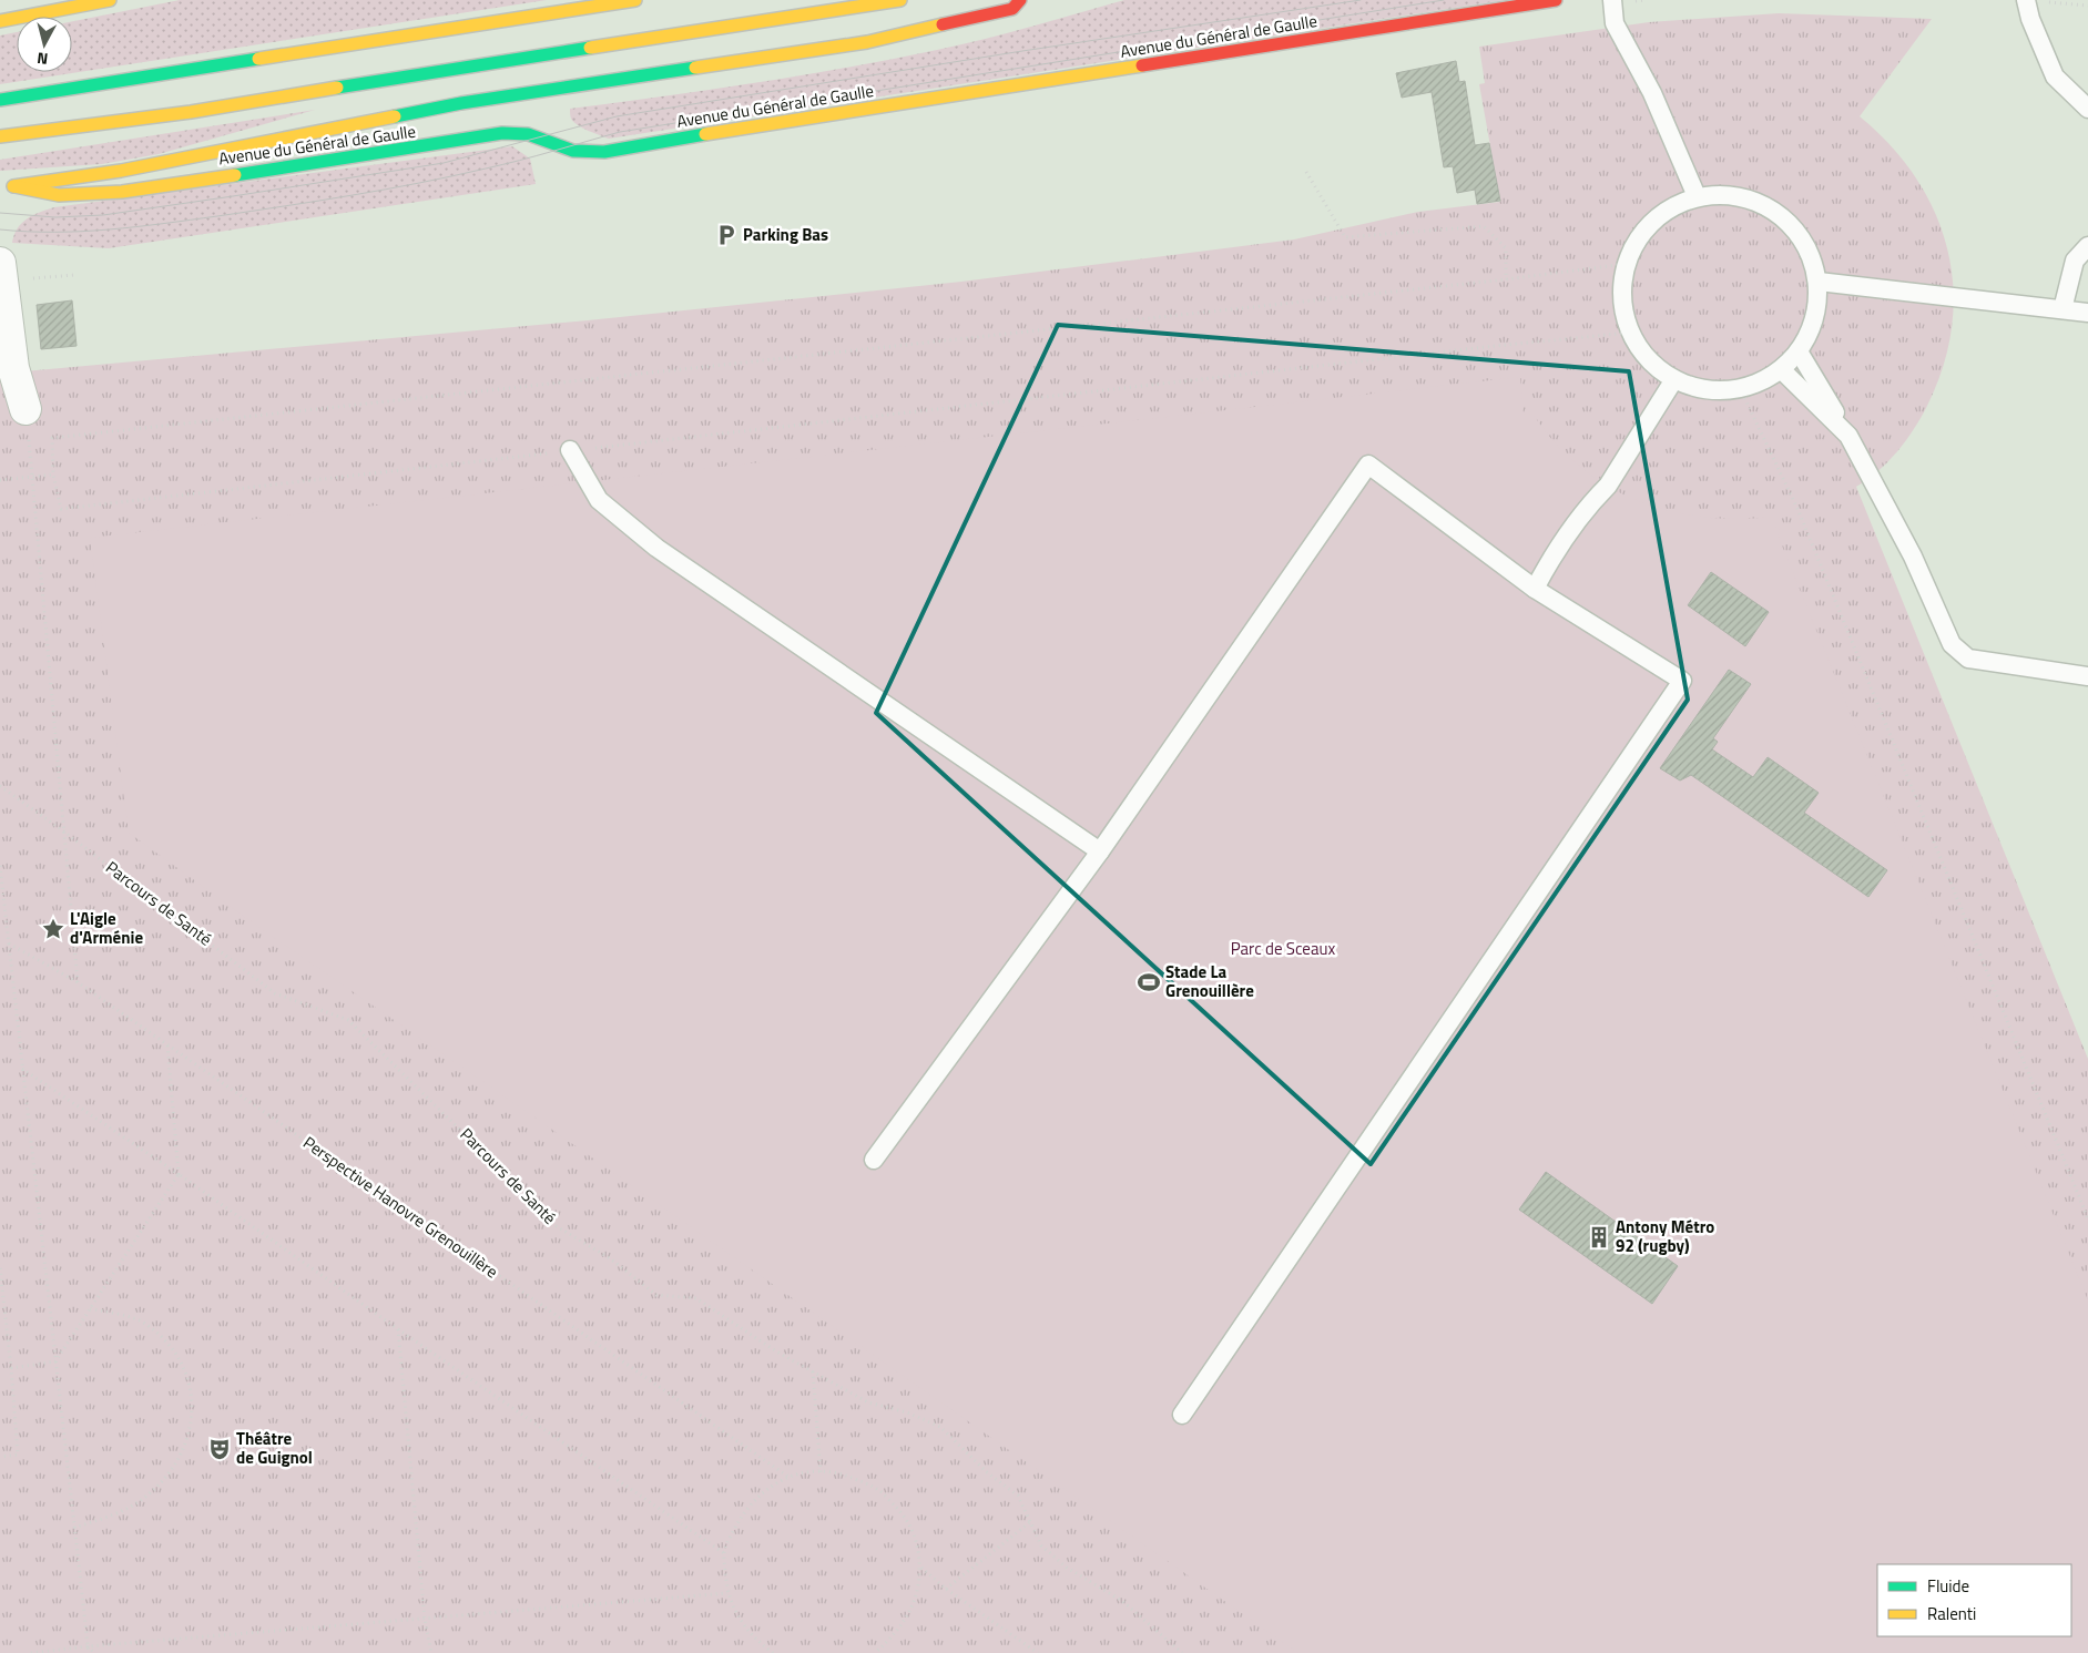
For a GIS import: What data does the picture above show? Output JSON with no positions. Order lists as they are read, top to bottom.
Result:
{
  "streets": {
    "main road": ["Avenue du Général de Gaulle"],
    "path": ["Parcours de Santé", "Perspective Hanovre Grenouillère"]
  },
  "parks": ["Parc de Sceaux"],
  "places": {
    "parking": ["Parking Bas"],
    "place": ["L'Aigle d'Arménie"],
    "sports": ["Stade La Grenouillère"],
    "building": ["Antony Métro 92 (rugby)"],
    "theatre": ["Théâtre de Guignol"]
  },
  "legend": ["Fluide", "Ralenti"],
  "north": "bottom"
}
